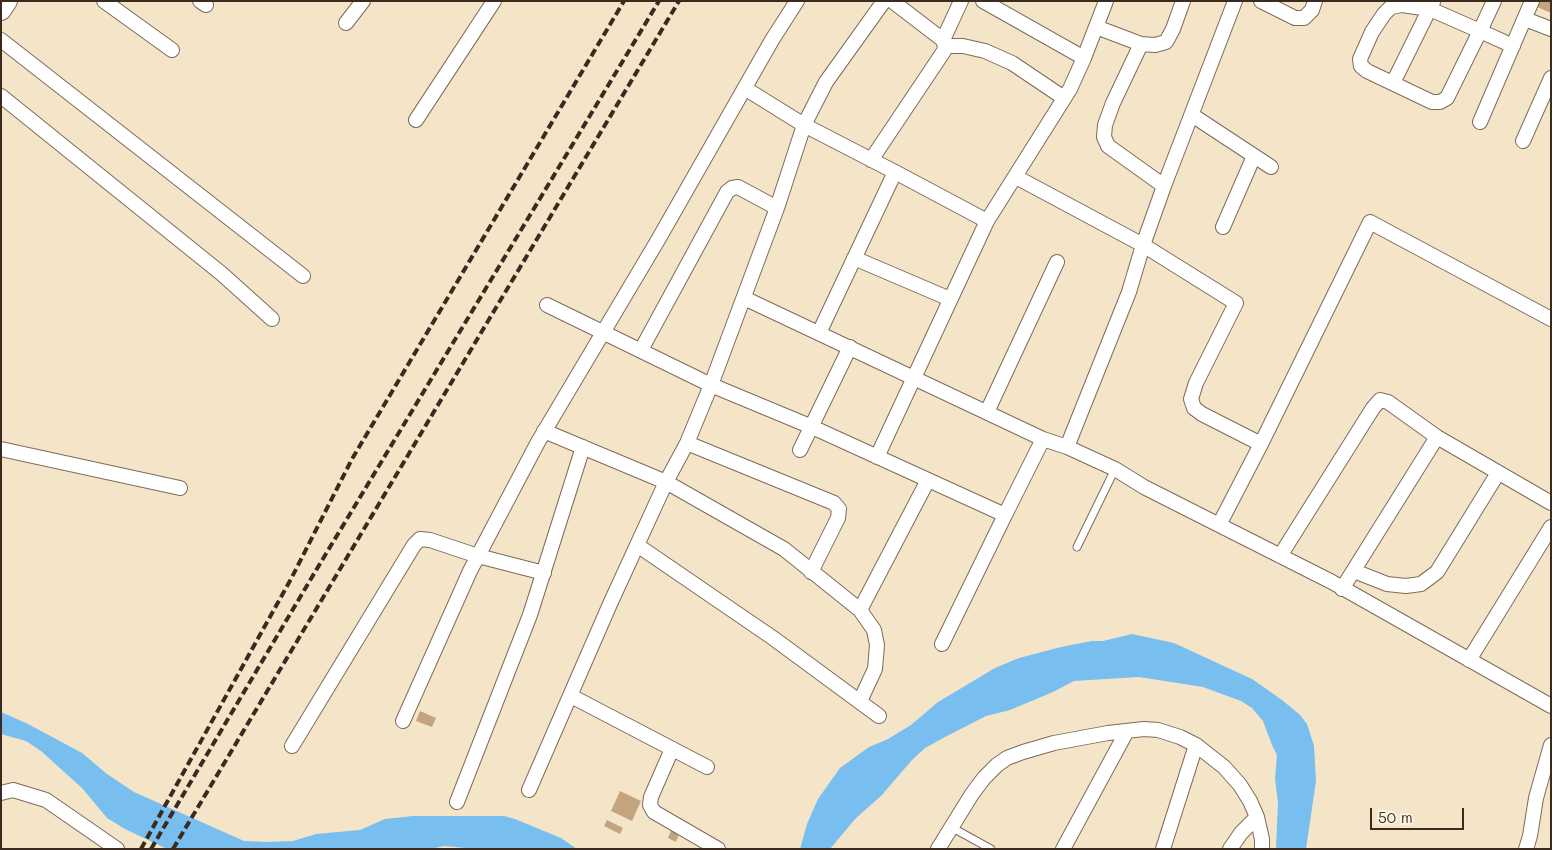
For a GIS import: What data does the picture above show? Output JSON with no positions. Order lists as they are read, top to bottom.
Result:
{
  "scale_bar": "50 m"
}
